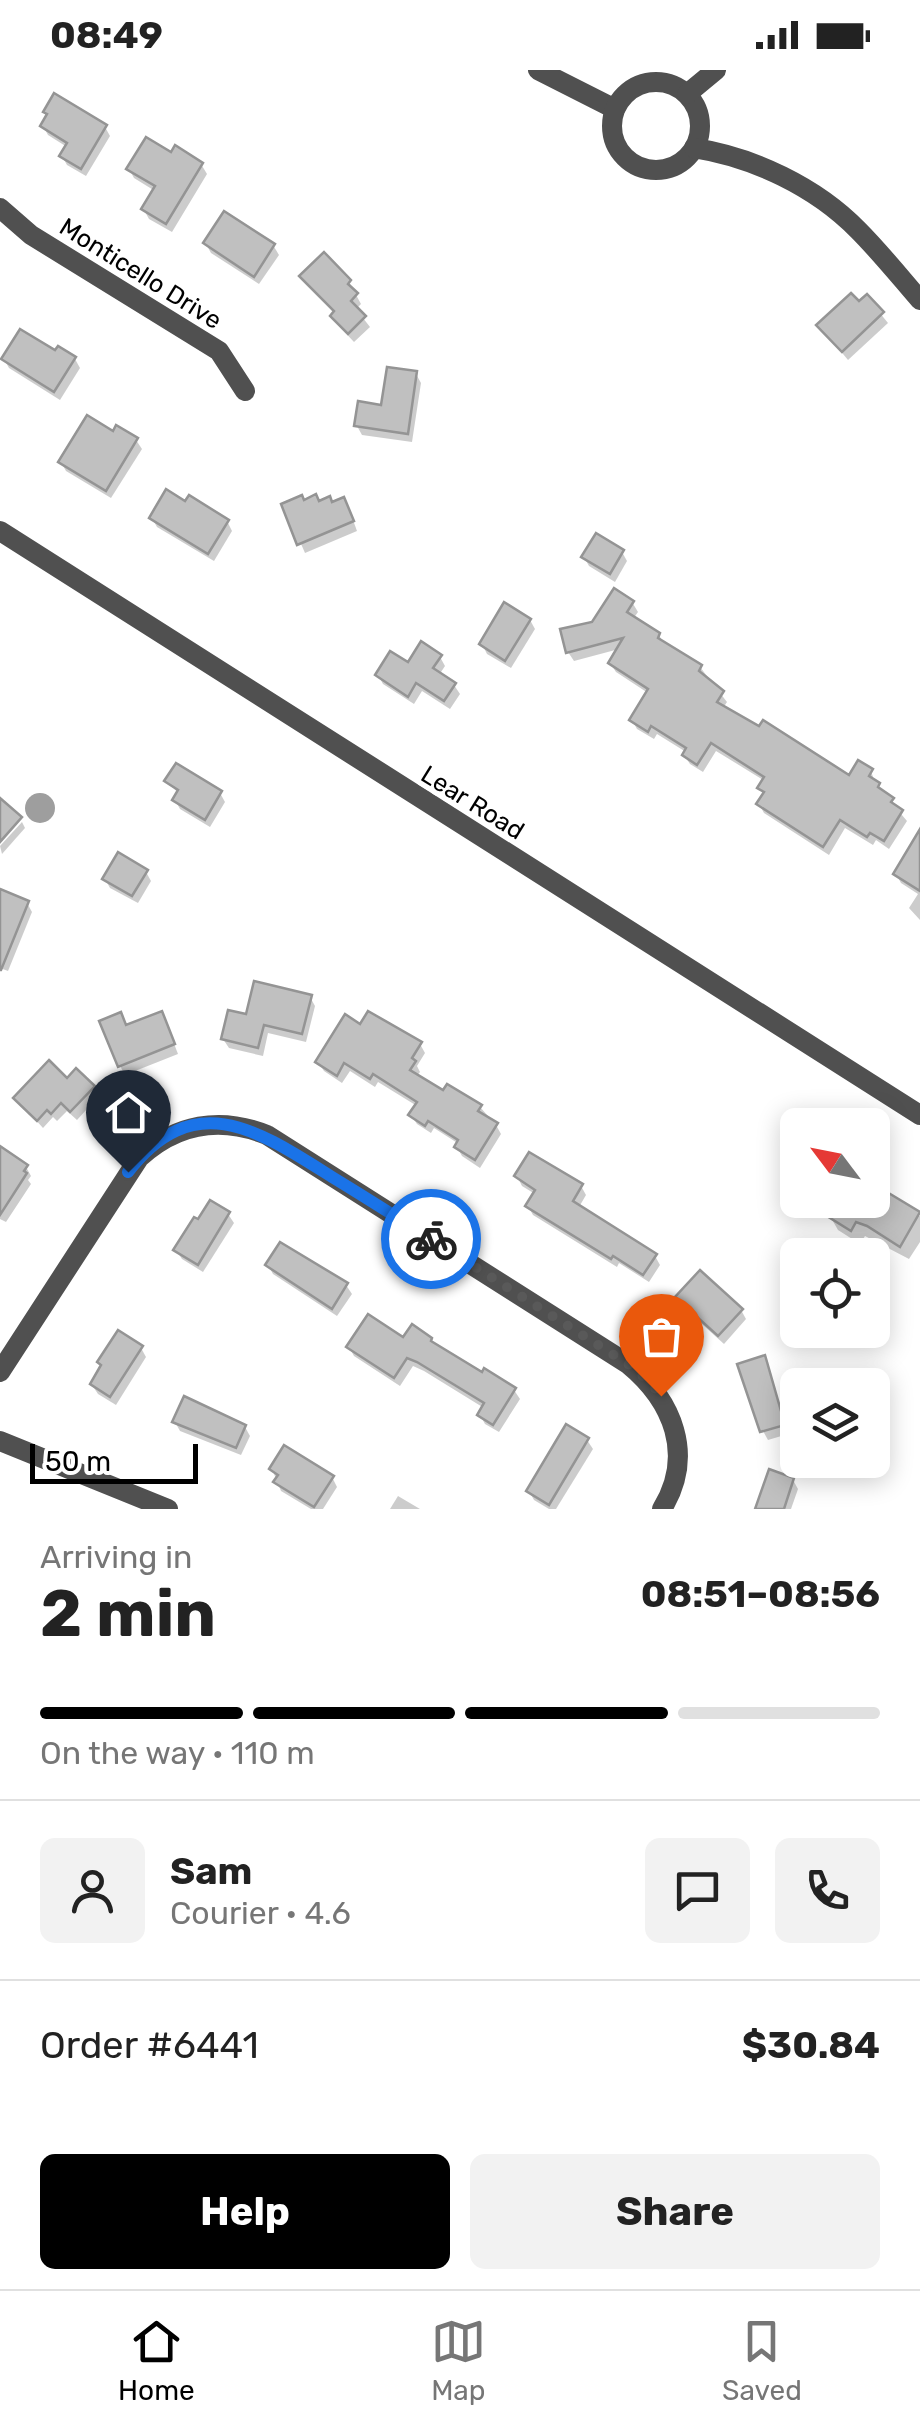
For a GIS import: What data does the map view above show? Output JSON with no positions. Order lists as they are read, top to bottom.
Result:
{
  "streets": {
    "street": ["Monticello Drive", "Lear Road"]
  },
  "scale_bar": "50 m",
  "north": "top left",
  "page": {
    "status": "08:49",
    "scale": "50 m",
    "heading": ["2 min", "Arriving in", "08:51–08:56"],
    "panel": [
      "Sam",
      "Courier · 4.6",
      "Order #6441",
      "$30.84"
    ],
    "bar": "On the way · 110 m",
    "buttons": ["Help", "Share"],
    "tabs": ["Home", "Map", "Saved"]
  }
}
